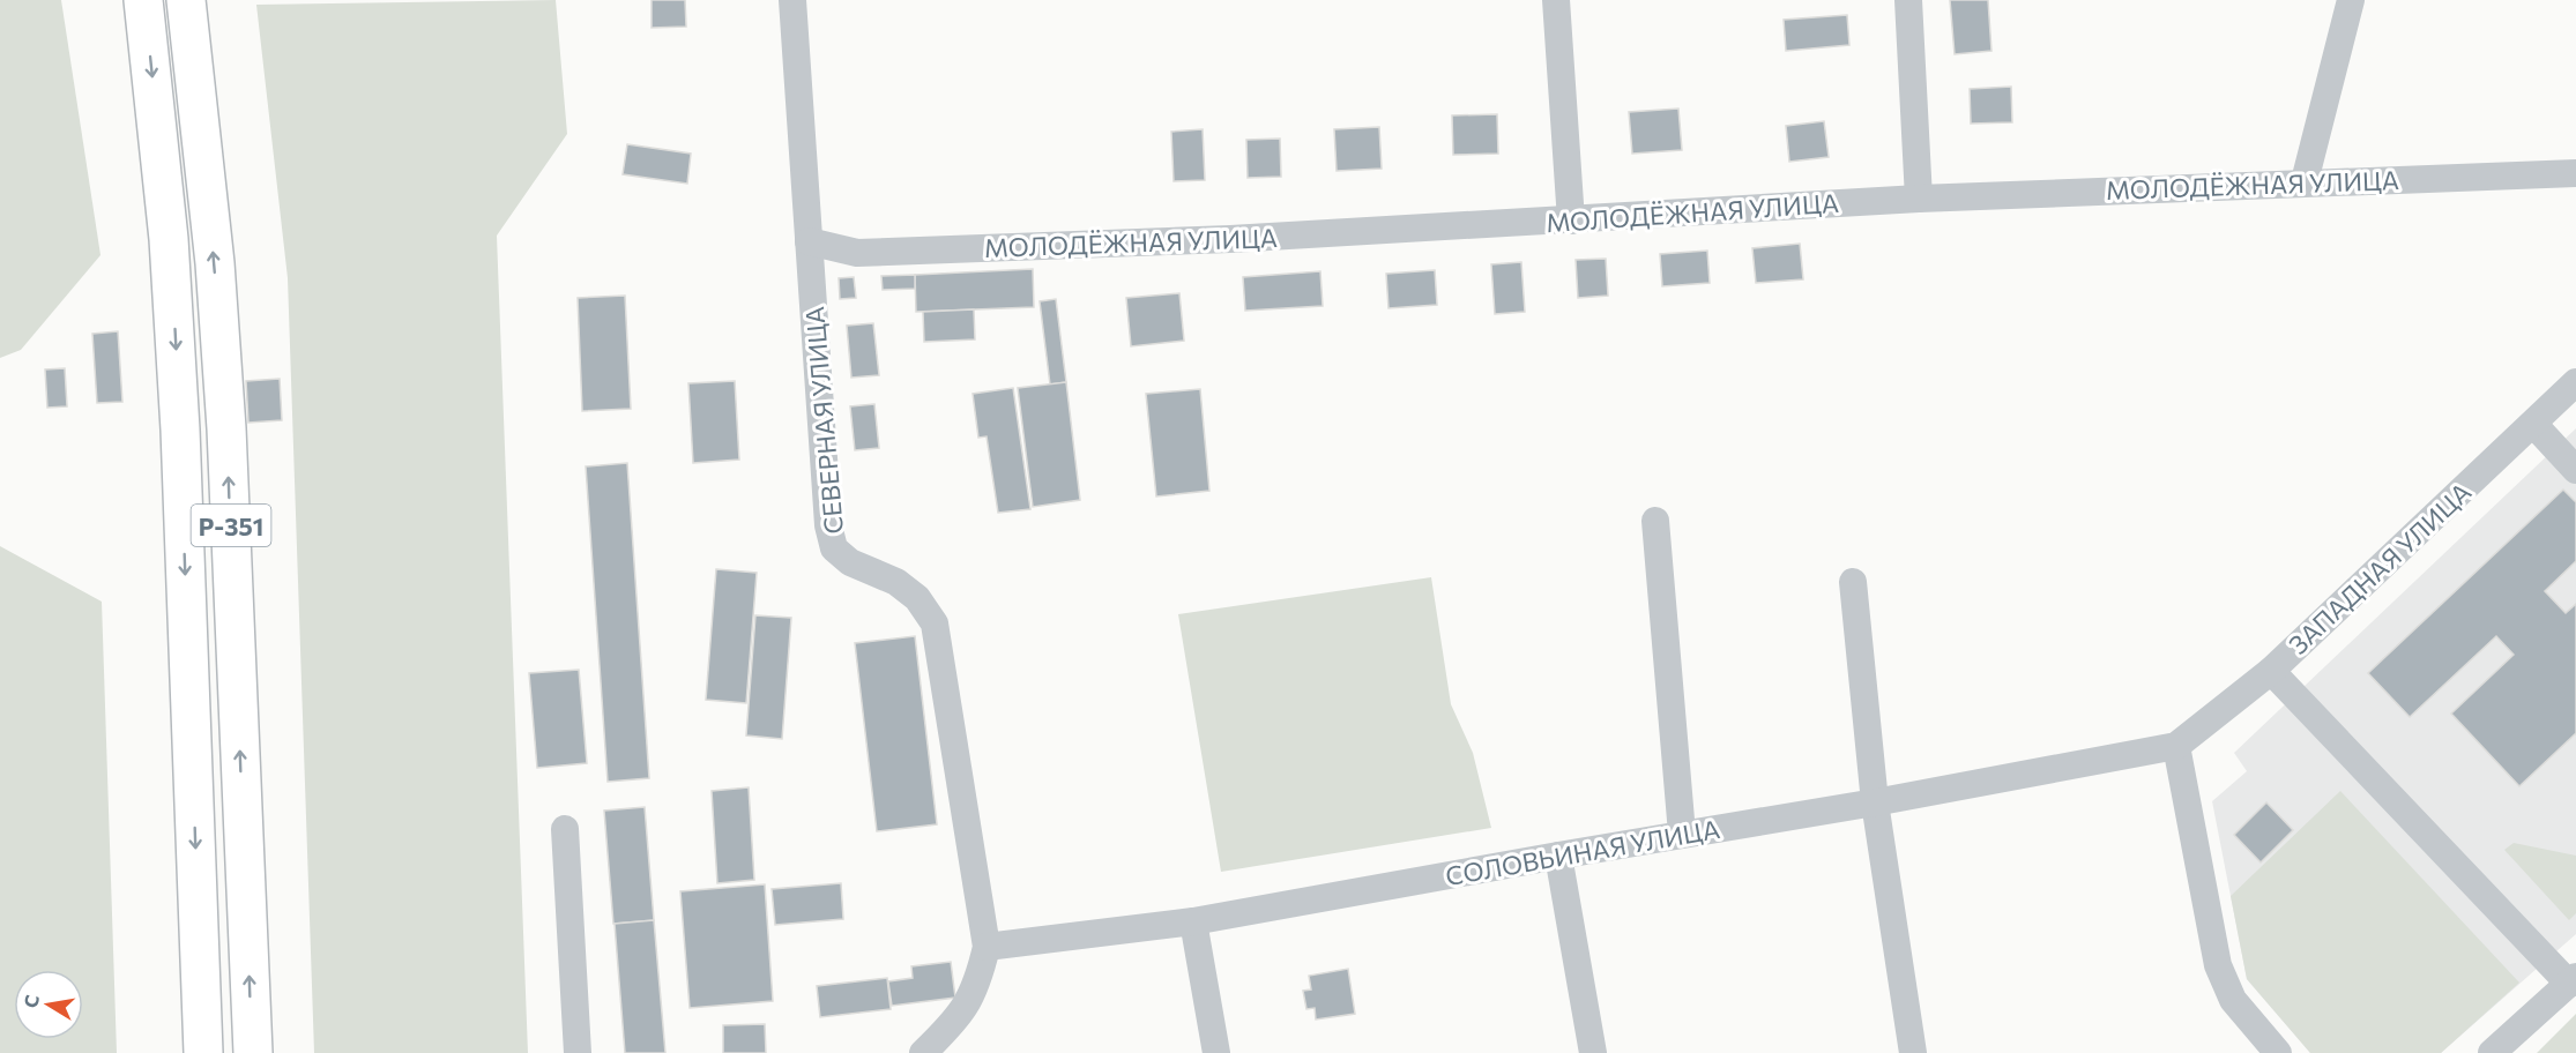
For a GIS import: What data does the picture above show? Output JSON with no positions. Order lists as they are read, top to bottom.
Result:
{
  "streets": {
    "highway": ["Р-351"],
    "street": [
      "МОЛОДЁЖНАЯ УЛИЦА",
      "СЕВЕРНАЯ УЛИЦА",
      "ЗАПАДНАЯ УЛИЦА",
      "СОЛОВЬИНАЯ УЛИЦА"
    ]
  },
  "crossings": [
    ["МОЛОДЁЖНАЯ УЛИЦА", "СЕВЕРНАЯ УЛИЦА"],
    ["СЕВЕРНАЯ УЛИЦА", "СОЛОВЬИНАЯ УЛИЦА"],
    ["ЗАПАДНАЯ УЛИЦА", "СОЛОВЬИНАЯ УЛИЦА"]
  ],
  "north": "left"
}
